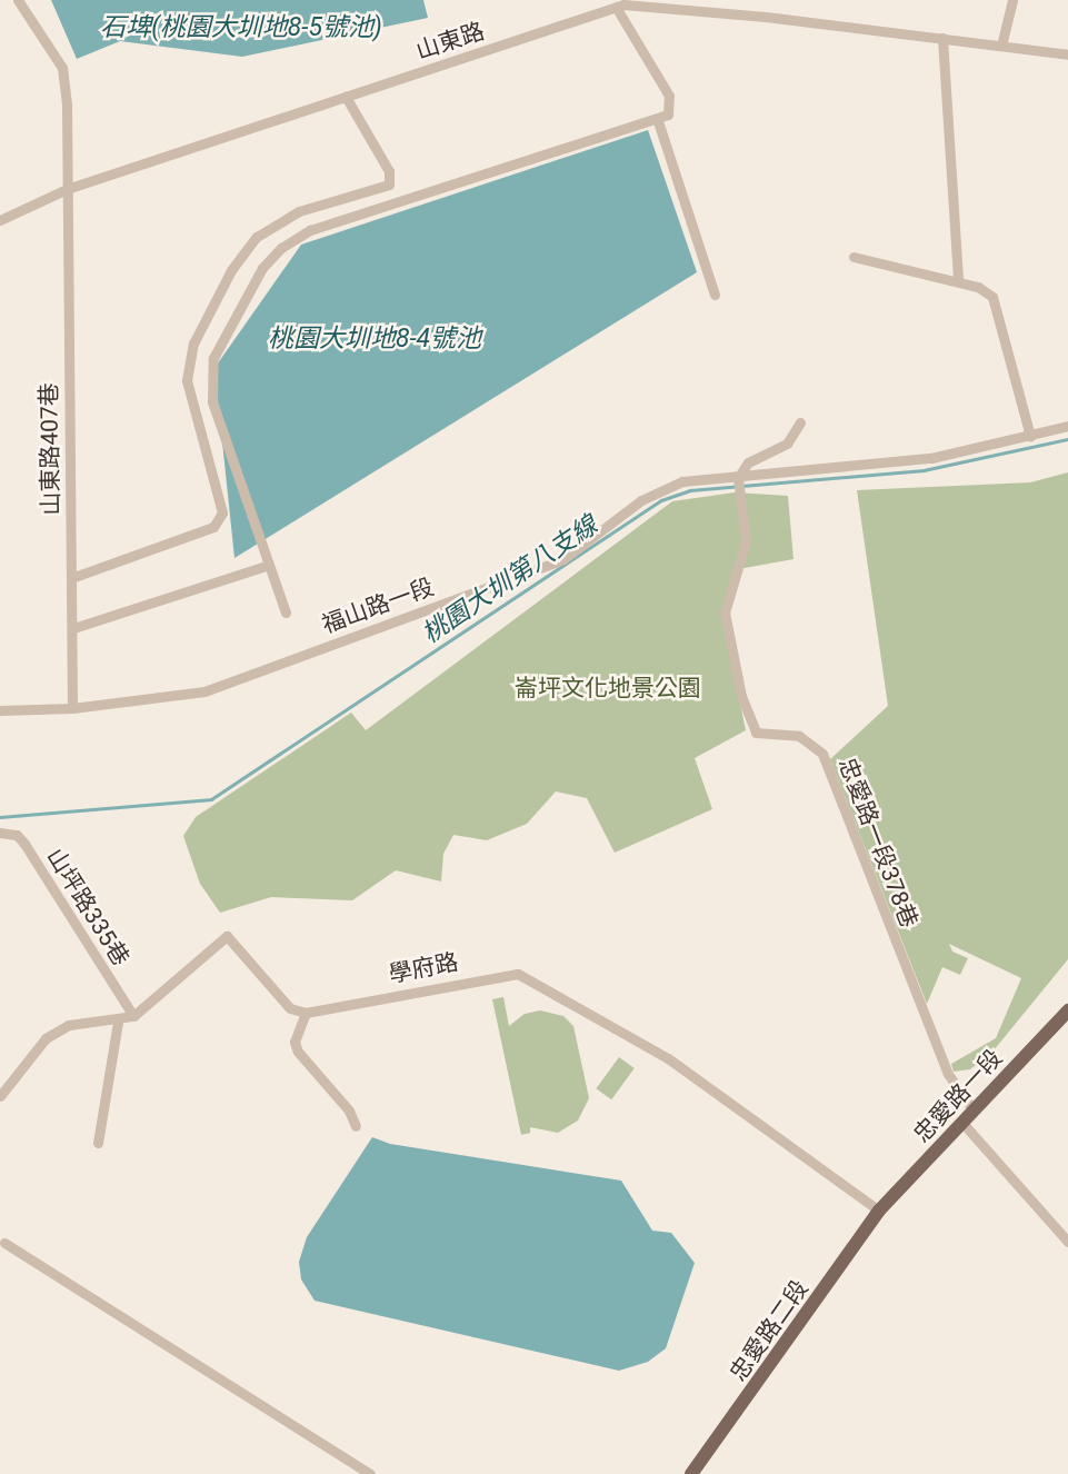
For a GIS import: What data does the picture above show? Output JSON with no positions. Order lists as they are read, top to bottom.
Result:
{
  "streets": {
    "main road": ["忠愛路一段", "忠愛路二段"],
    "street": [
      "山東路",
      "山東路407巷",
      "福山路一段",
      "忠愛路一段378巷",
      "山坪路335巷",
      "學府路"
    ]
  },
  "crossings": [
    ["山東路", "山東路407巷"],
    ["山東路407巷", "福山路一段"],
    ["福山路一段", "忠愛路一段378巷"],
    ["忠愛路一段378巷", "忠愛路一段"],
    ["學府路", "忠愛路一段"],
    ["學府路", "忠愛路二段"],
    ["忠愛路一段", "忠愛路二段"]
  ],
  "water": ["石埤(桃園大圳地8-5號池)", "桃園大圳地8-4號池", "桃園大圳第八支線"],
  "parks": ["崙坪文化地景公園"]
}
